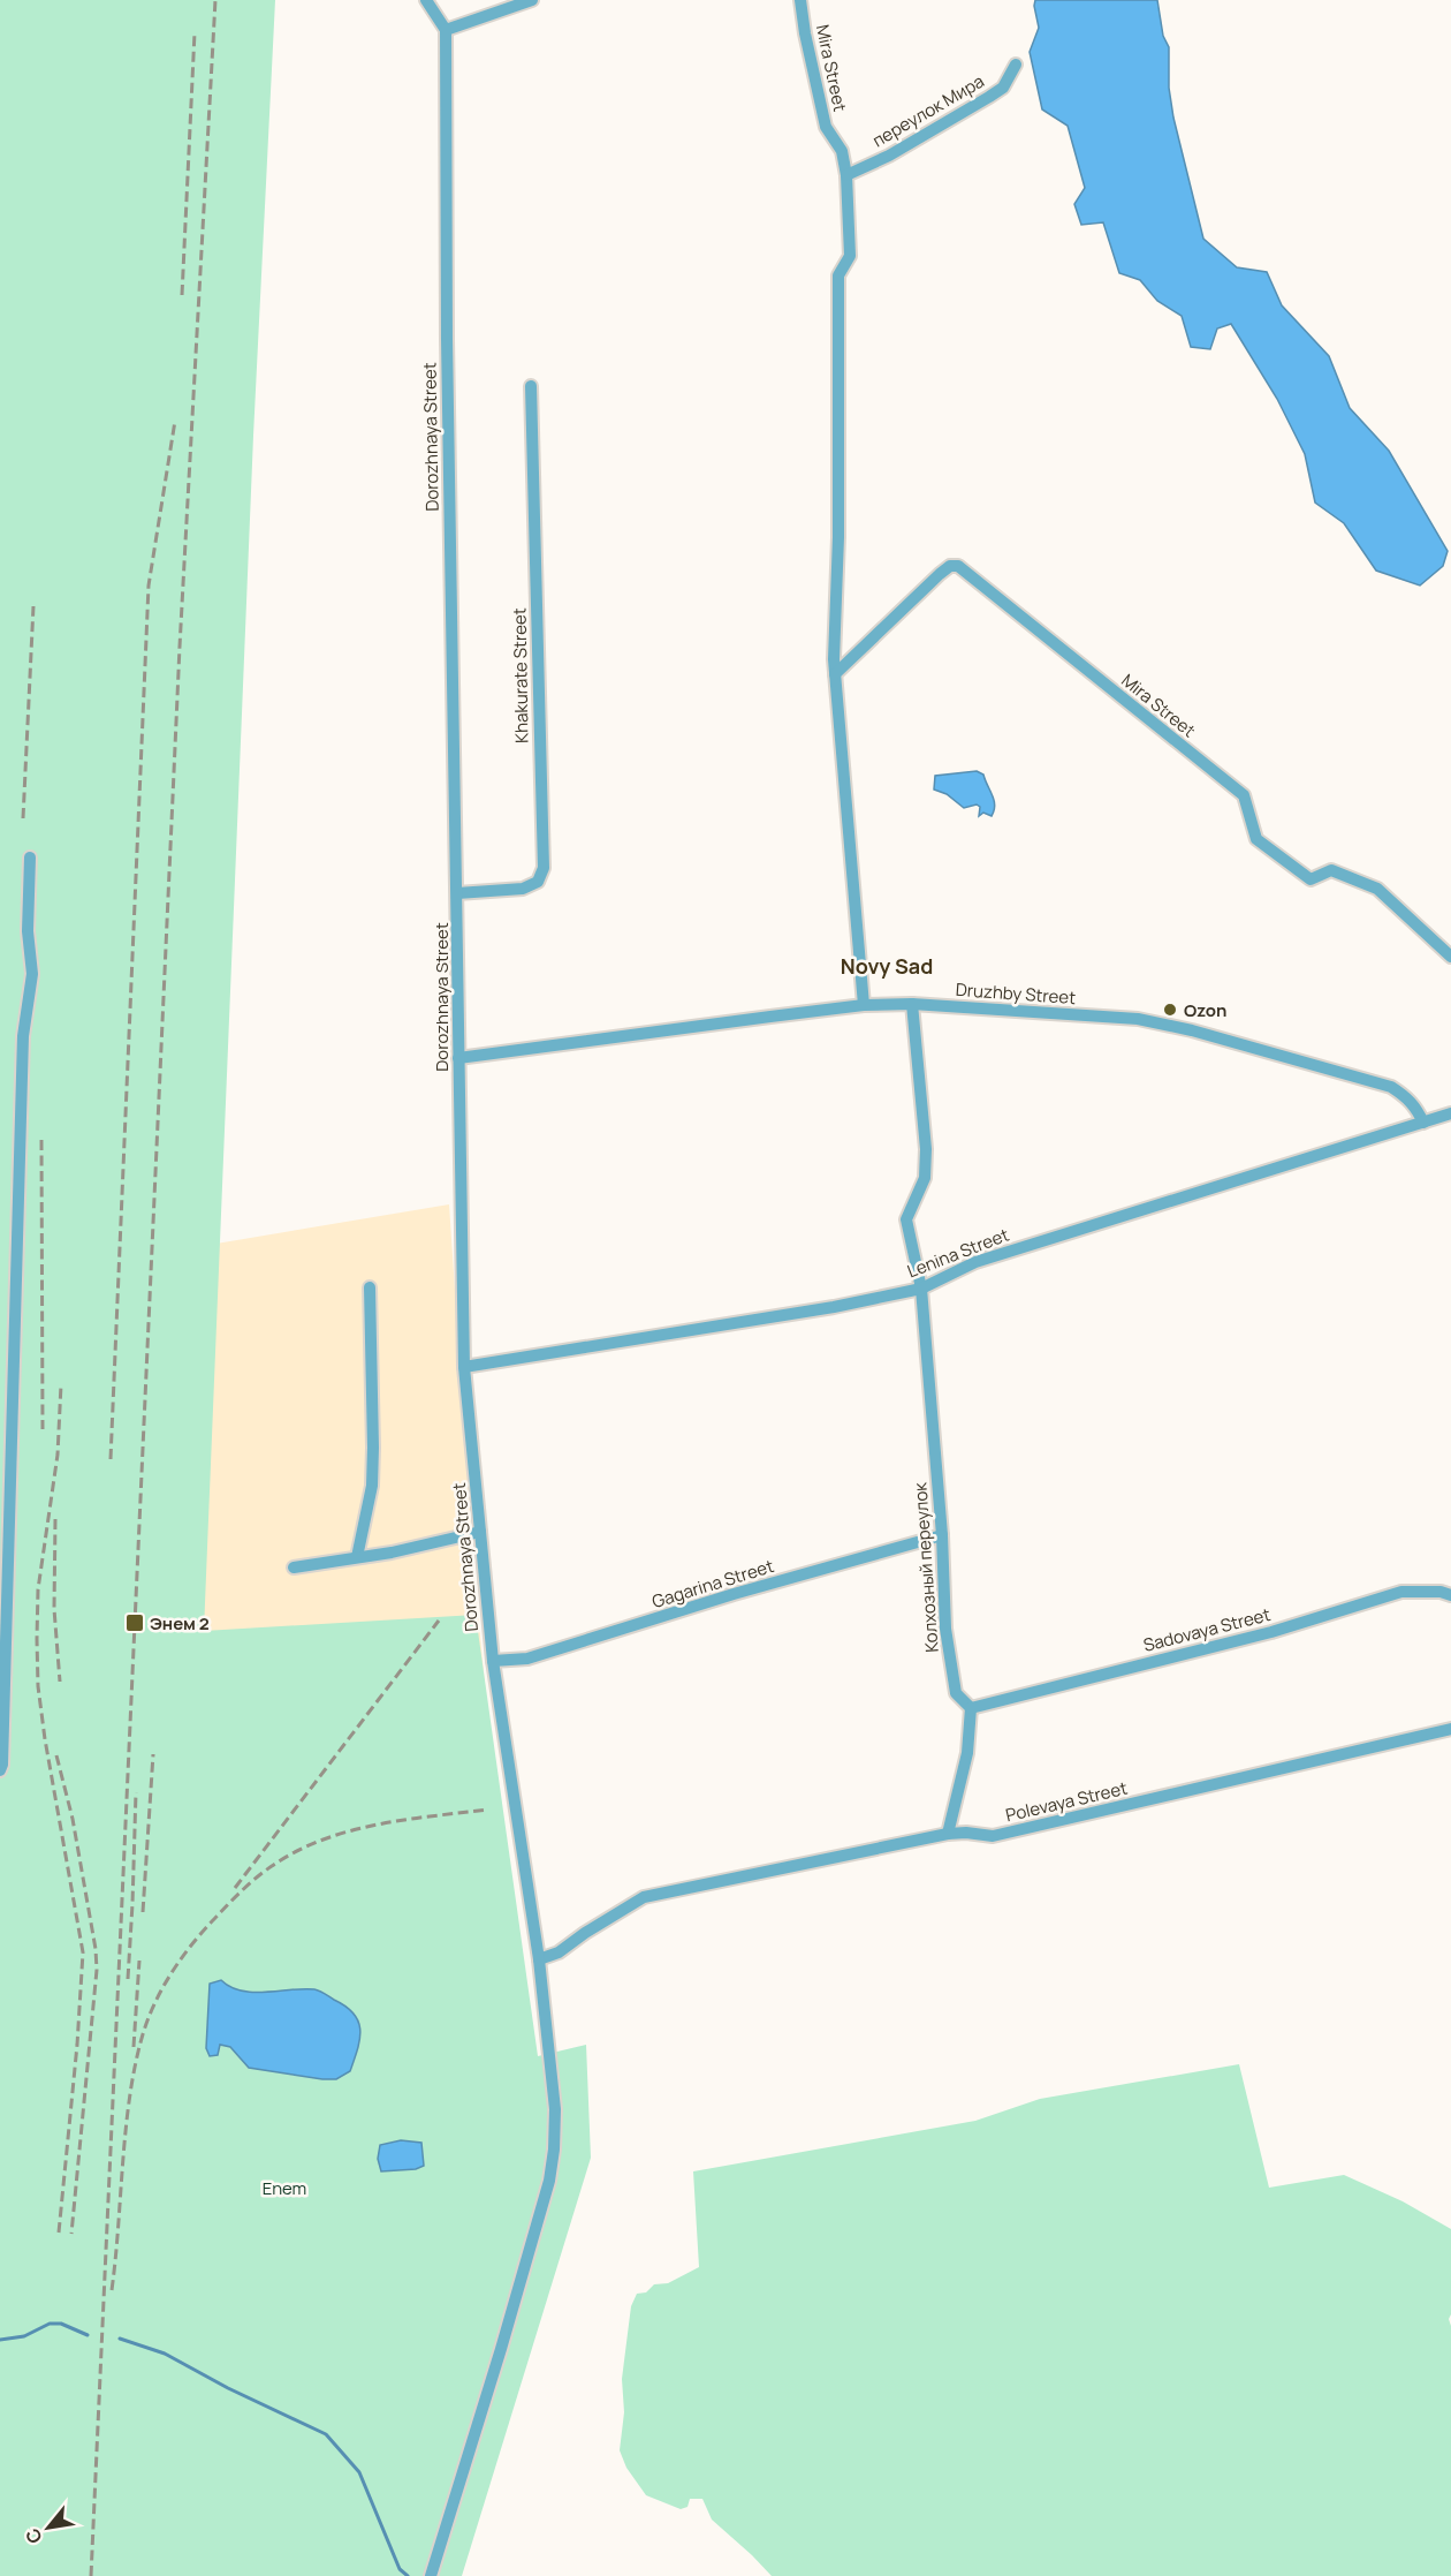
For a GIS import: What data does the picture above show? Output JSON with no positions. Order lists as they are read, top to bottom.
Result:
{
  "streets": {
    "street": [
      "Mira Street",
      "переулок Мира",
      "Dorozhnaya Street",
      "Khakurate Street",
      "Druzhby Street",
      "Lenina Street",
      "Колхозный переулок",
      "Gagarina Street",
      "Sadovaya Street",
      "Polevaya Street"
    ]
  },
  "crossings": [
    ["Mira Street", "переулок Мира"],
    ["Mira Street", "Druzhby Street"],
    ["Dorozhnaya Street", "Khakurate Street"],
    ["Dorozhnaya Street", "Druzhby Street"],
    ["Dorozhnaya Street", "Lenina Street"],
    ["Dorozhnaya Street", "Gagarina Street"],
    ["Dorozhnaya Street", "Polevaya Street"],
    ["Druzhby Street", "Lenina Street"],
    ["Lenina Street", "Колхозный переулок"],
    ["Колхозный переулок", "Gagarina Street"],
    ["Колхозный переулок", "Sadovaya Street"]
  ],
  "districts": ["Novy Sad"],
  "parks": ["Enem"],
  "places": {
    "other": ["Ozon"],
    "transit": ["Энем 2"]
  },
  "north": "bottom left"
}
